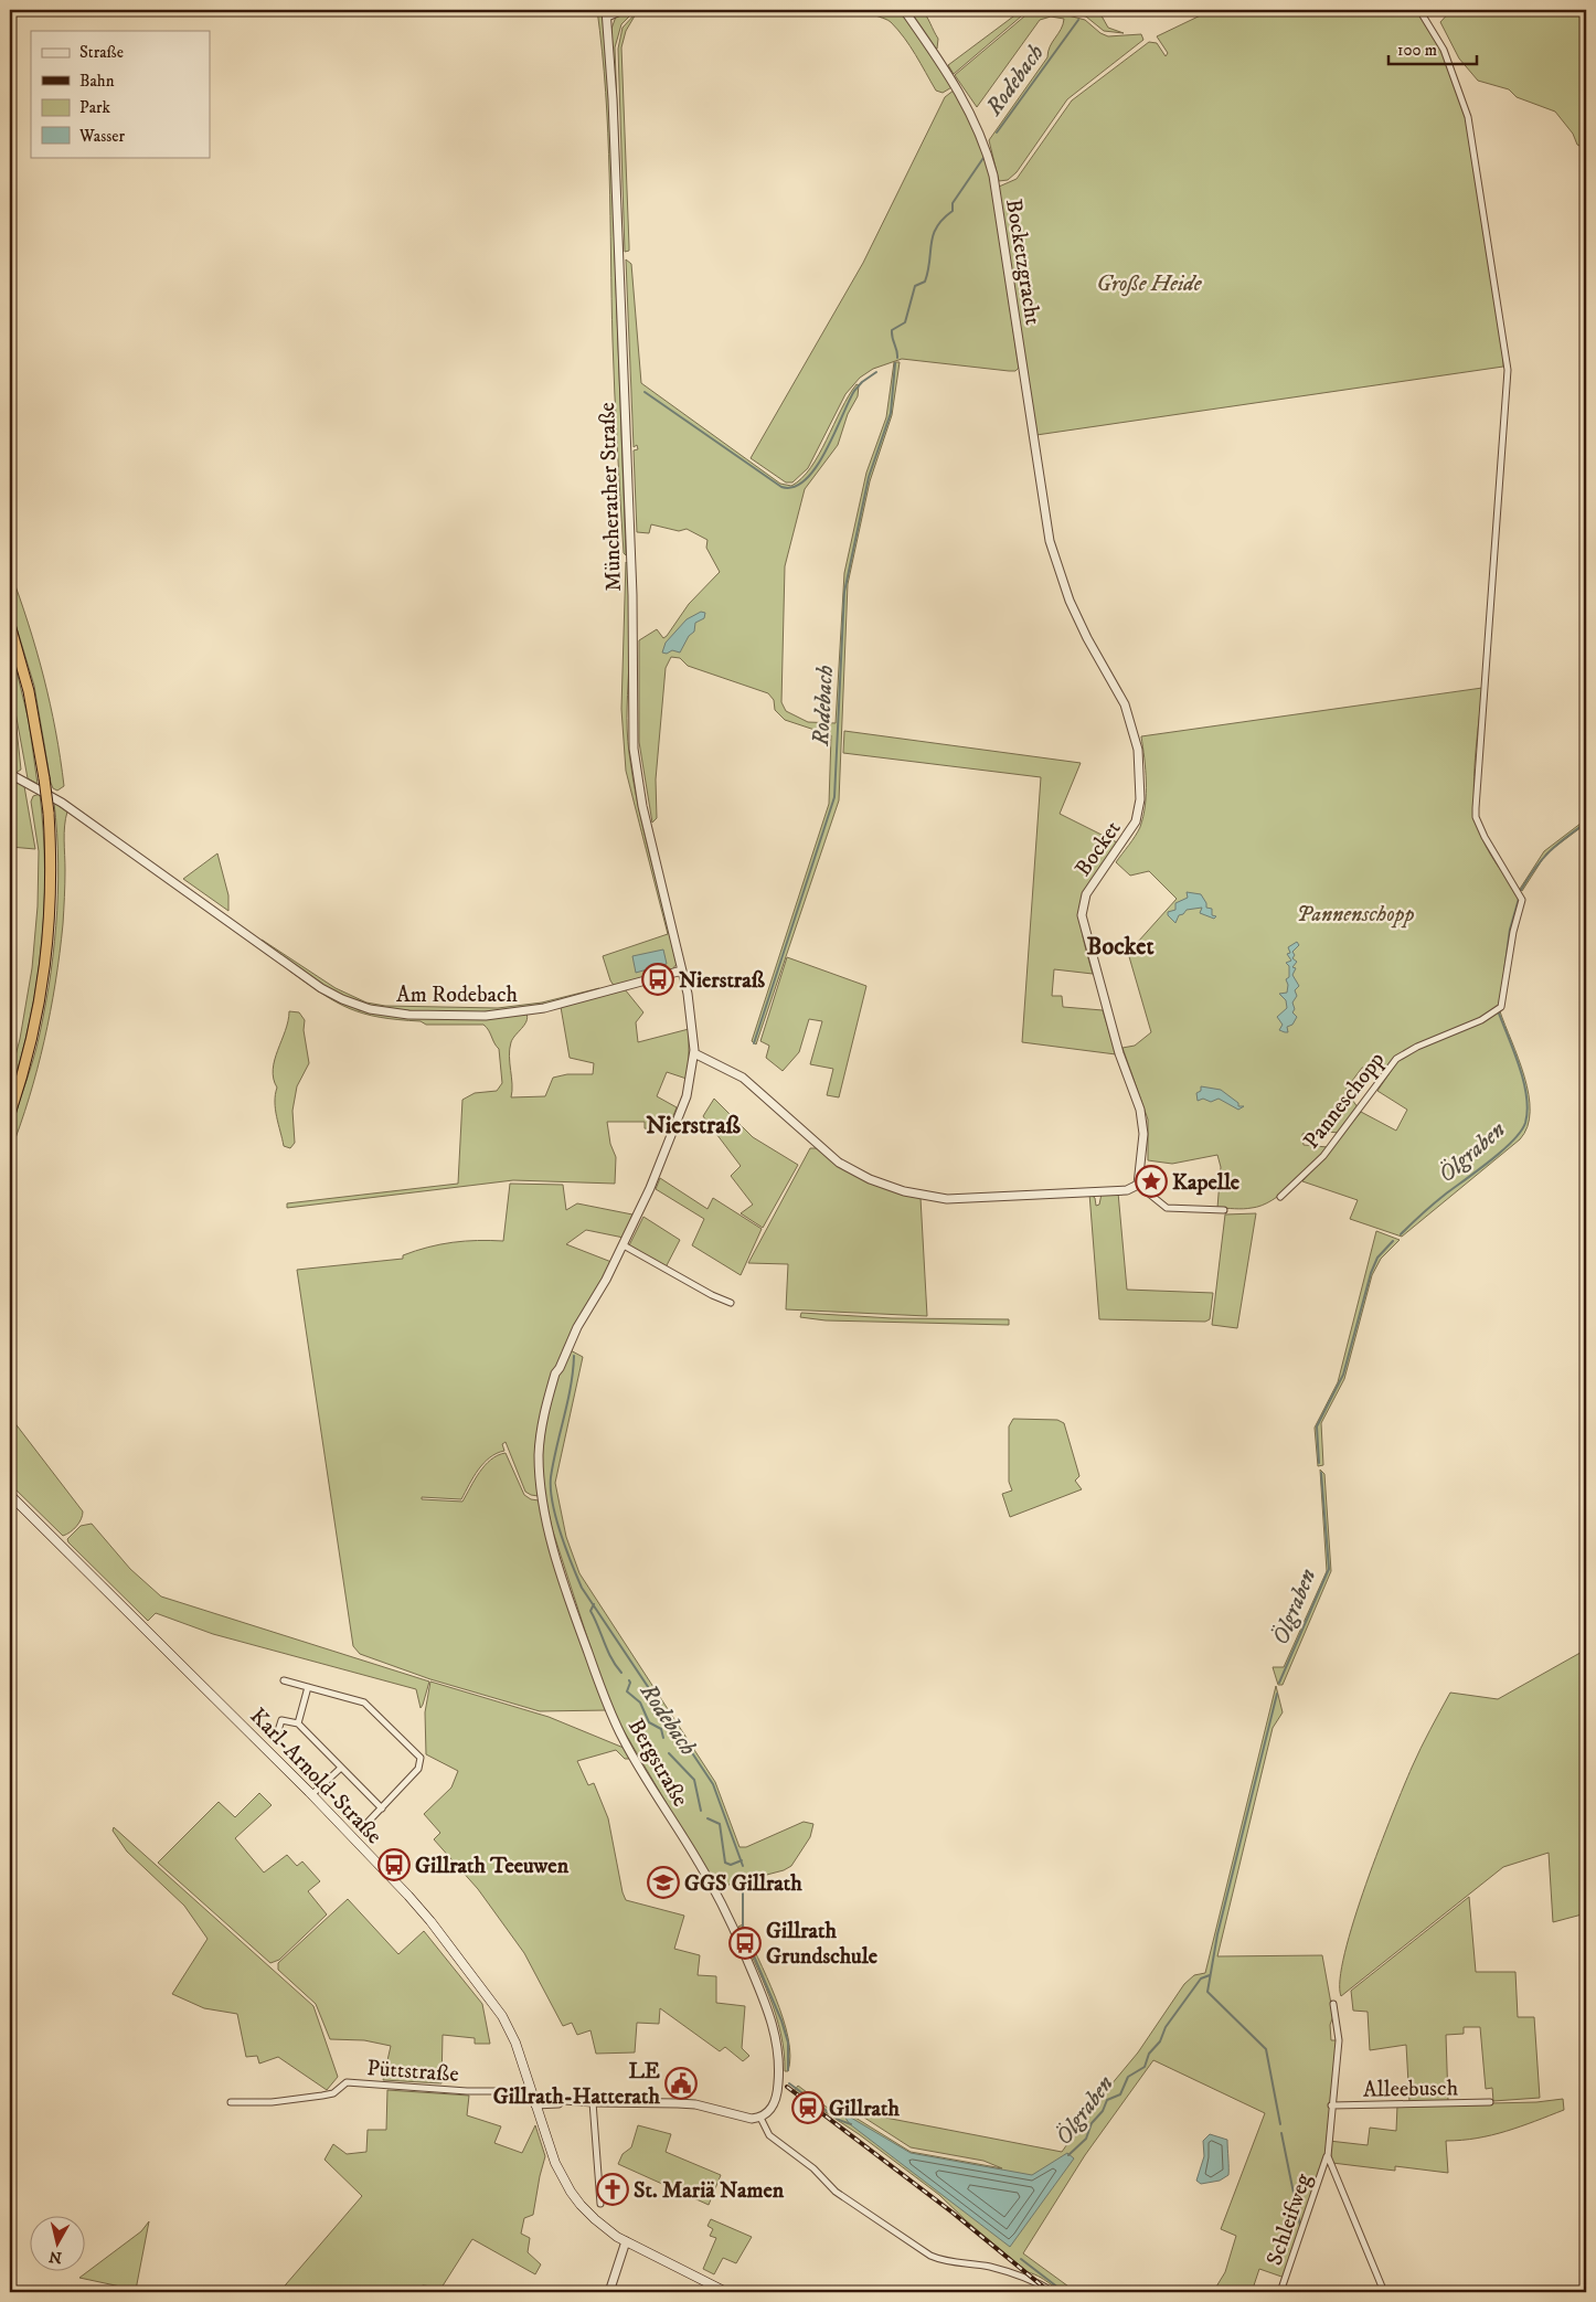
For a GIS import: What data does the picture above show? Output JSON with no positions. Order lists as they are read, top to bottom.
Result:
{
  "streets": {
    "main road": ["Karl-Arnold-Straße"],
    "street": [
      "Bocketzgracht",
      "Müncherather Straße",
      "Bocket",
      "Am Rodebach",
      "Panneschopp",
      "Bergstraße",
      "Püttstraße",
      "Alleebusch",
      "Schleifweg"
    ]
  },
  "crossings": [
    ["Bocketzgracht", "Bocket"],
    ["Müncherather Straße", "Am Rodebach"],
    ["Karl-Arnold-Straße", "Püttstraße"]
  ],
  "districts": ["Bocket", "Nierstraß"],
  "water": ["Rodebach", "Ölgraben"],
  "parks": ["Große Heide", "Pannenschopp"],
  "places": {
    "bus stop": ["Nierstraß", "Gillrath Teeuwen", "Gillrath Grundschule"],
    "place": ["Kapelle"],
    "school or university": ["GGS Gillrath"],
    "public building": ["LE Gillrath-Hatterath"],
    "station": ["Gillrath"],
    "church": ["St. Mariä Namen"]
  },
  "legend": [
    "Straße",
    "Bahn",
    "Park",
    "Wasser"
  ],
  "scale_bar": "100 m",
  "north": "bottom"
}
